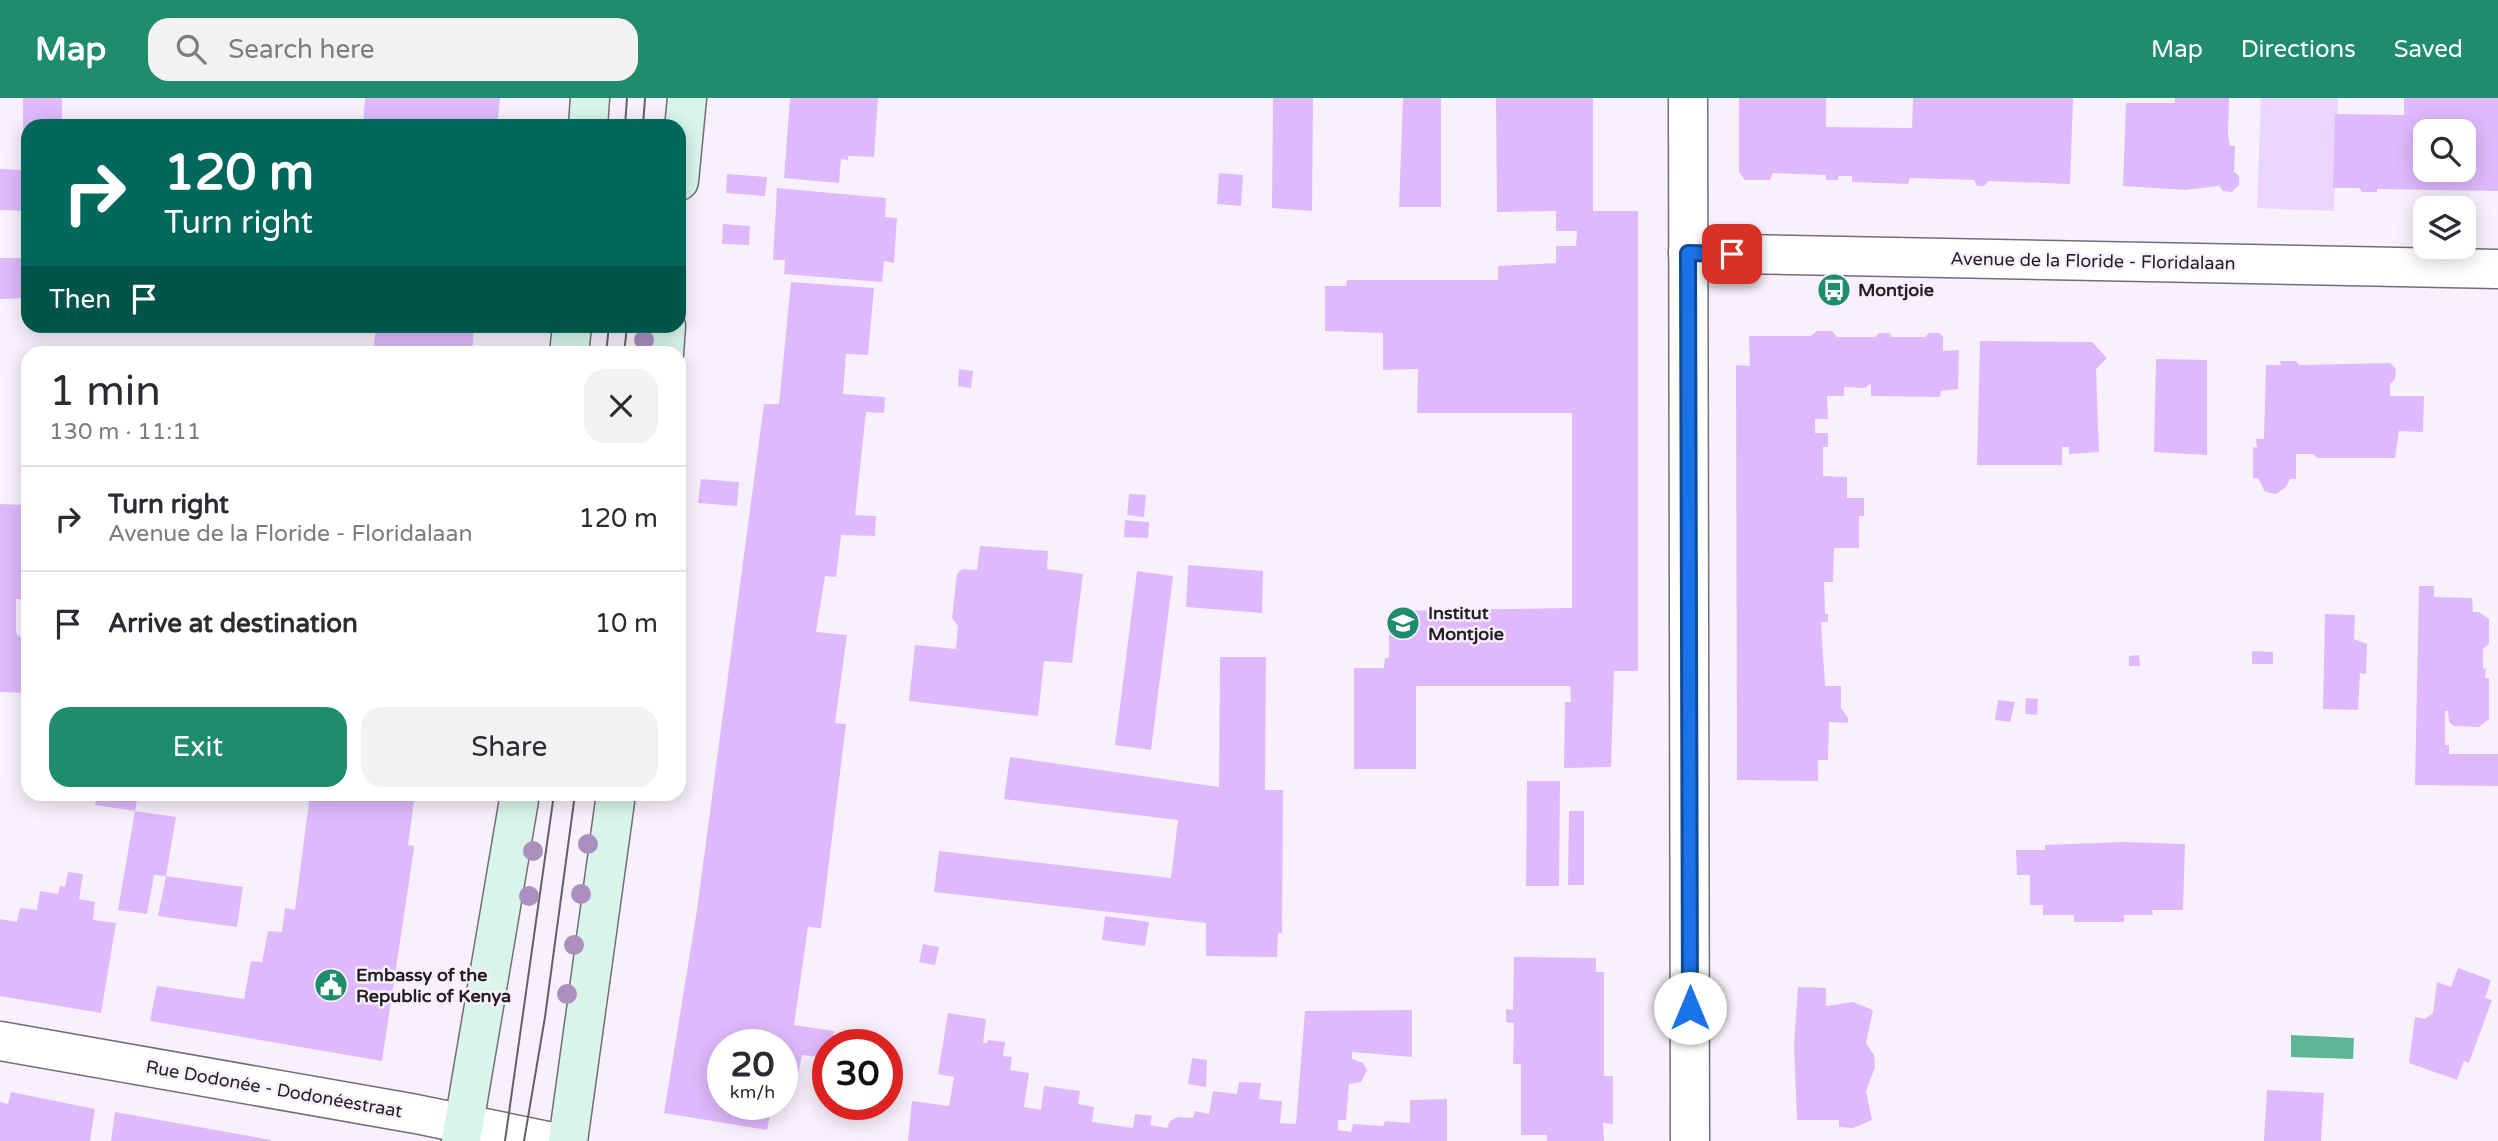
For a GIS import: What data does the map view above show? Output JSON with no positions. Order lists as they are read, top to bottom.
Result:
{
  "streets": {
    "street": ["Avenue de la Floride - Floridalaan", "Rue Dodonée - Dodonéestraat"]
  },
  "places": {
    "bus stop": ["Montjoie"],
    "school or university": ["Institut Montjoie"],
    "public building": ["Embassy of the Republic of Kenya"]
  },
  "page": {
    "header": "Map",
    "search": "Search here",
    "nav": ["Map", "Directions", "Saved"],
    "turn": ["120 m", "Turn right"],
    "then": "Then",
    "heading": ["1 min", "130 m · 11:11"],
    "list": [
      {
        "name": "Turn right",
        "note": "Avenue de la Floride - Floridalaan",
        "value": "120 m"
      },
      {
        "name": "Arrive at destination",
        "value": "10 m"
      }
    ],
    "buttons": ["Exit", "Share"],
    "speed": "20 km/h",
    "limit": "30"
  }
}
